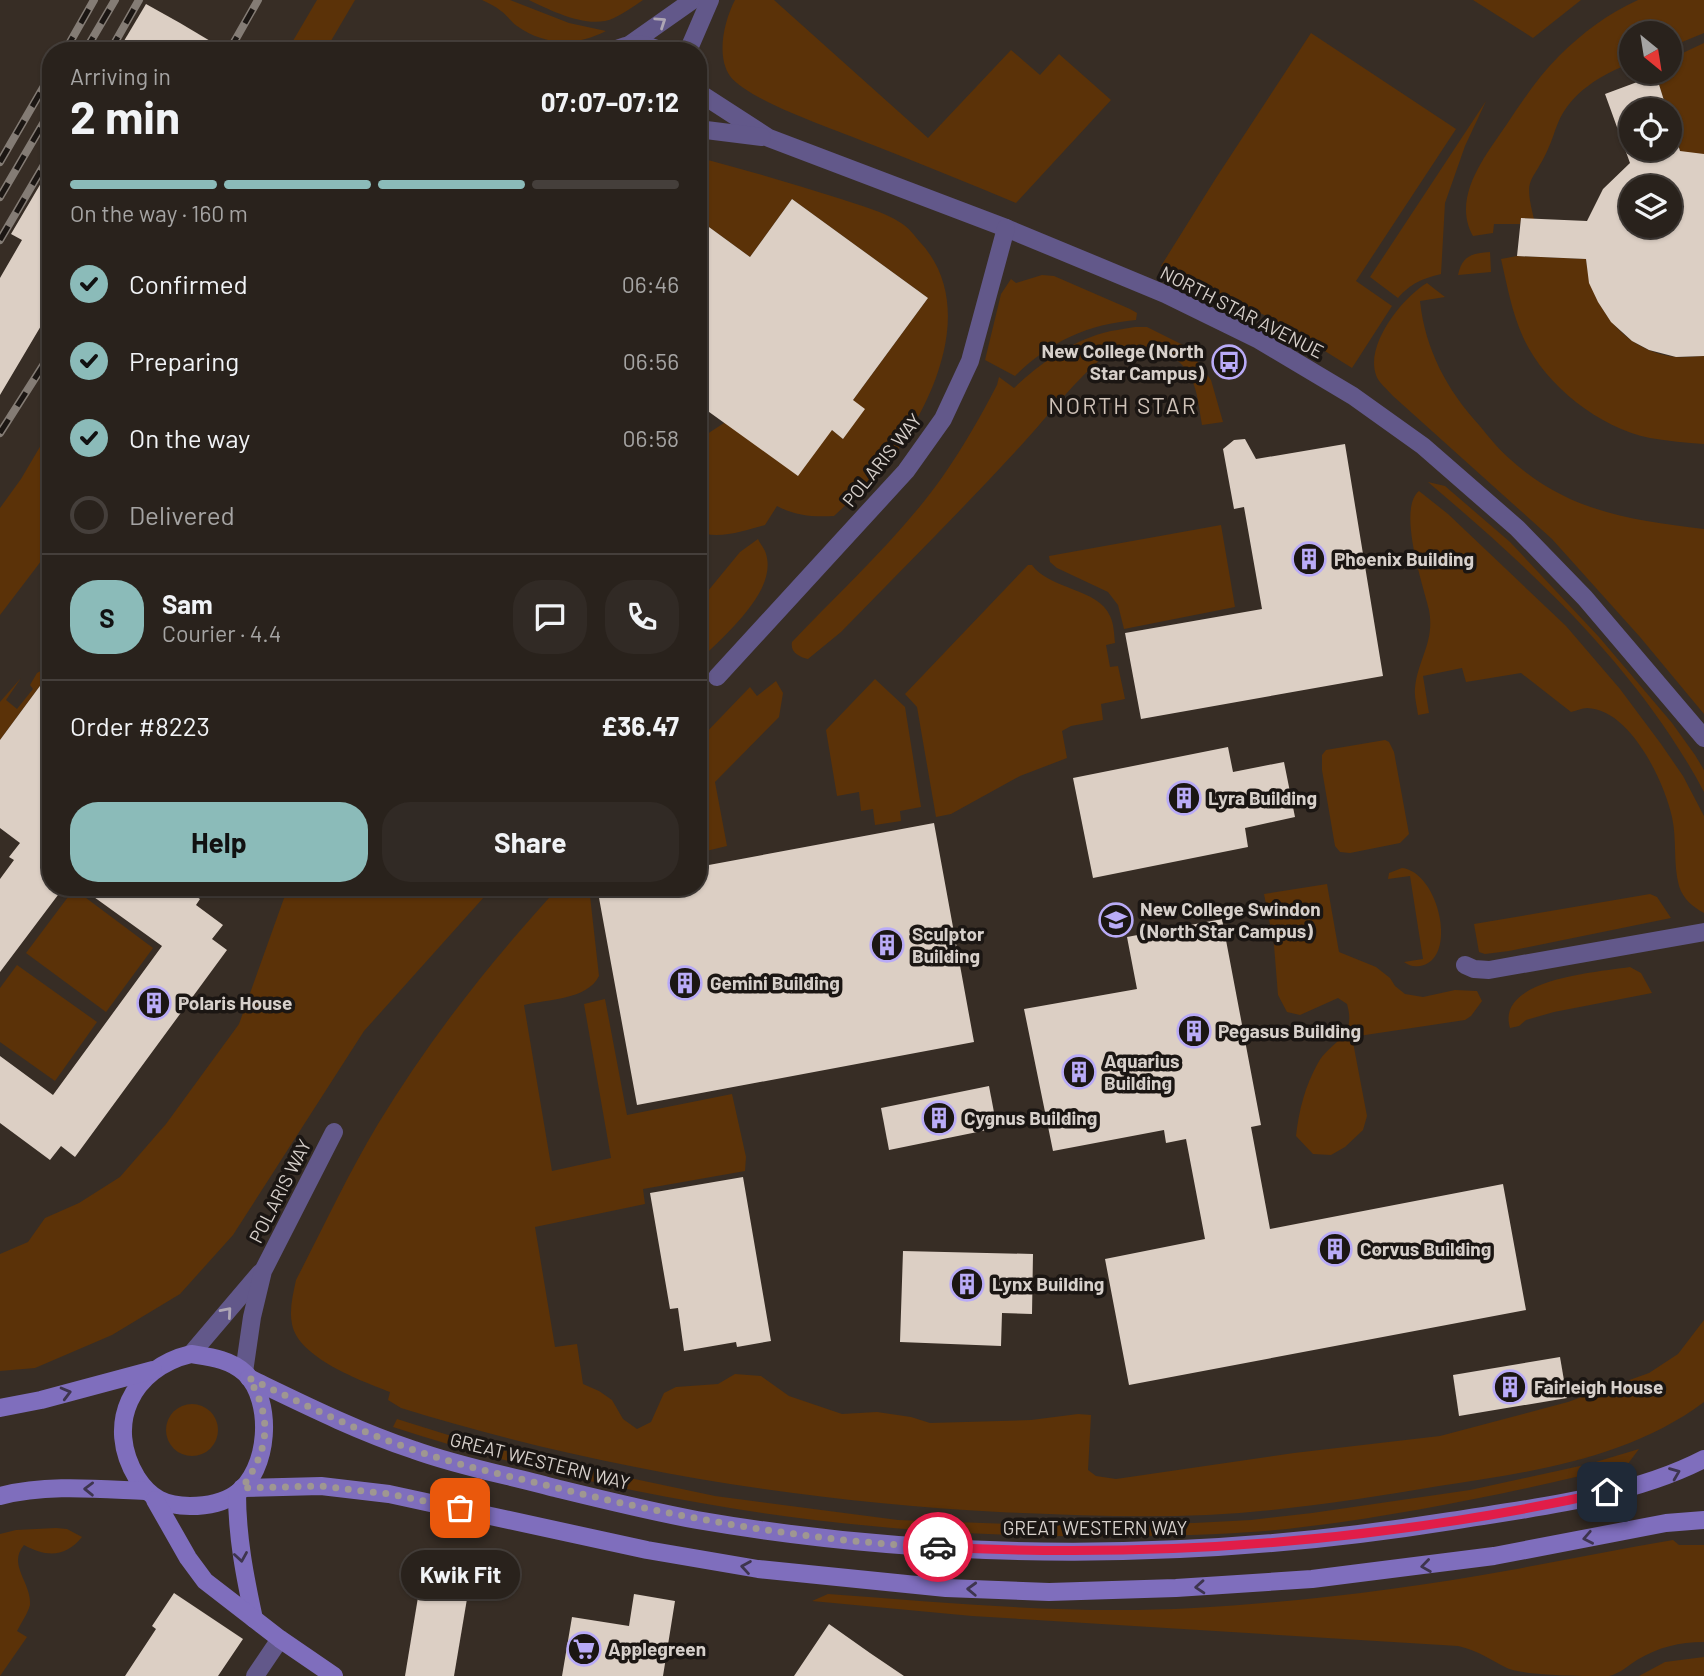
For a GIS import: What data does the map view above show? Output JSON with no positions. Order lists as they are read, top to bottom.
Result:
{
  "streets": {
    "main road": ["GREAT WESTERN WAY"],
    "street": ["NORTH STAR AVENUE", "POLARIS WAY"]
  },
  "crossings": [
    ["NORTH STAR AVENUE", "POLARIS WAY"],
    ["POLARIS WAY", "GREAT WESTERN WAY"]
  ],
  "districts": ["NORTH STAR"],
  "places": {
    "bus stop": ["New College (North Star Campus)"],
    "building": [
      "Phoenix Building",
      "Lyra Building",
      "Sculptor Building",
      "Gemini Building",
      "Polaris House",
      "Pegasus Building",
      "Aquarius Building",
      "Cygnus Building",
      "Corvus Building",
      "Lynx Building",
      "Fairleigh House"
    ],
    "school or university": ["New College Swindon (North Star Campus)"],
    "other": ["Kwik Fit"],
    "supermarket": ["Applegreen"]
  },
  "north": "bottom right",
  "page": {
    "heading": ["2 min", "Arriving in", "07:07–07:12"],
    "panel": [
      "Sam",
      "Courier · 4.4",
      "Order #8223",
      "£36.47"
    ],
    "bar": "On the way · 160 m",
    "list": [
      ["Confirmed", "06:46"],
      ["Preparing", "06:56"],
      ["On the way", "06:58"],
      "Delivered"
    ],
    "round": "S",
    "buttons": ["Help", "Share"],
    "bubble": "Kwik Fit"
  }
}
